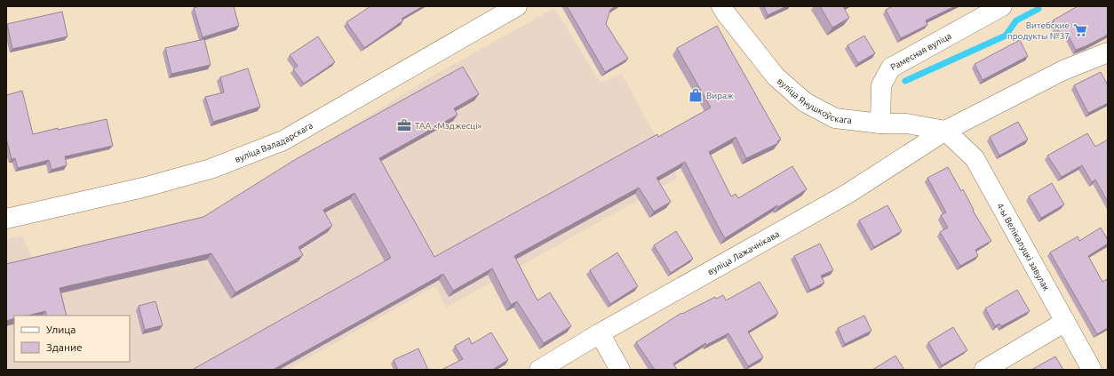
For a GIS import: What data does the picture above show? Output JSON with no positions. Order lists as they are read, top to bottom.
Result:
{
  "streets": {
    "street": [
      "Рамесная вуліца",
      "вуліца Янушкоўскага",
      "вуліца Валадарскага",
      "4-ы Велікалуцкі завулак",
      "вуліца Лажачнікава"
    ]
  },
  "crossings": [
    ["Рамесная вуліца", "вуліца Янушкоўскага"],
    ["вуліца Янушкоўскага", "4-ы Велікалуцкі завулак"],
    ["вуліца Янушкоўскага", "вуліца Лажачнікава"],
    ["4-ы Велікалуцкі завулак", "вуліца Лажачнікава"]
  ],
  "places": {
    "supermarket": ["Витебские продукты №37"],
    "shop": ["Вираж"],
    "office": ["ТАА «Мэджесці»"]
  },
  "legend": ["Улица", "Здание"]
}
